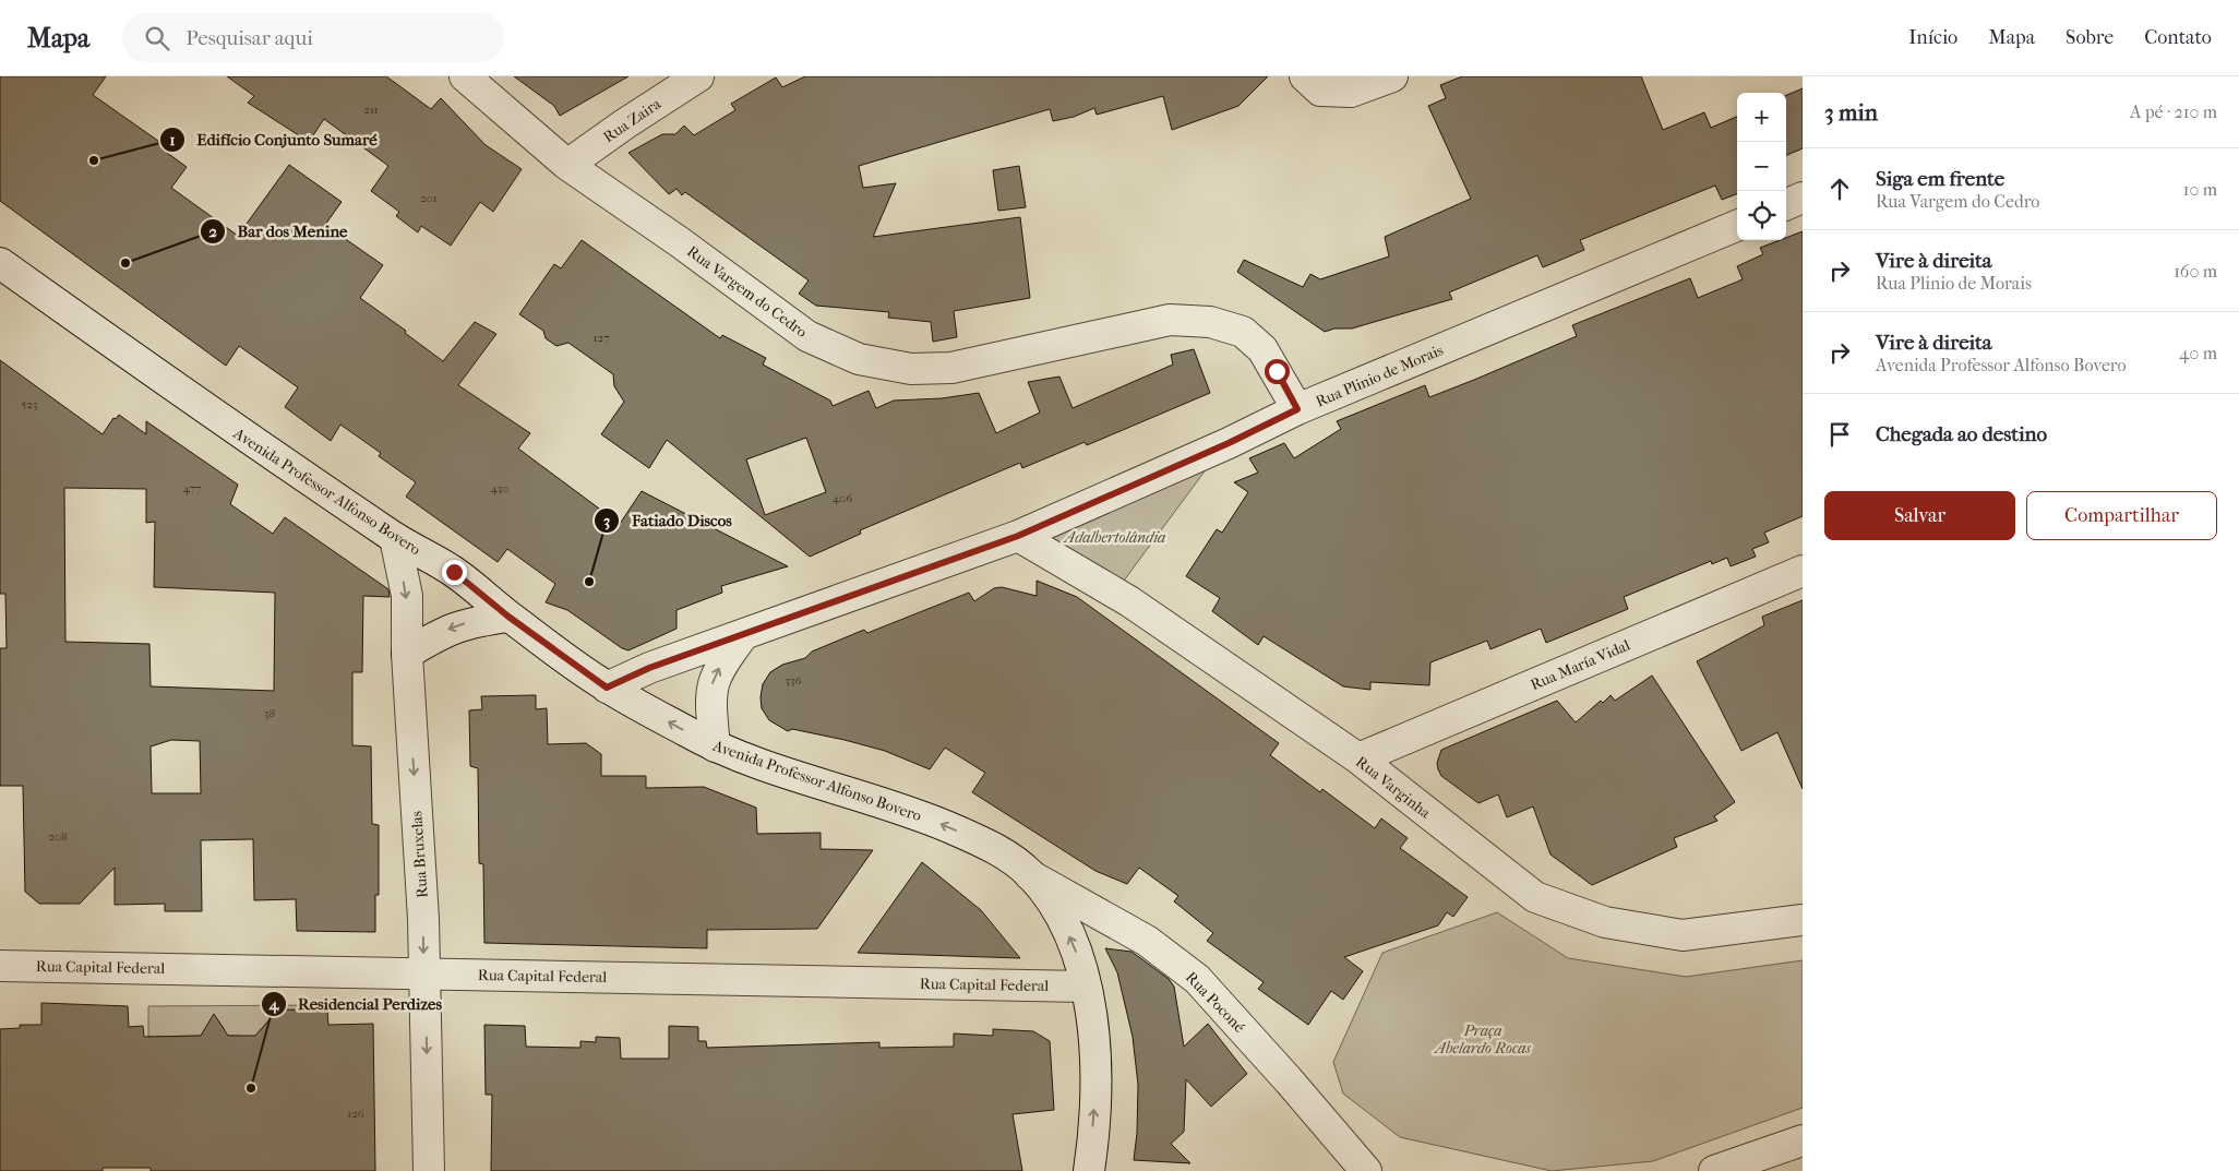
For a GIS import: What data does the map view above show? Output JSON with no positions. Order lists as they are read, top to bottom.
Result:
{
  "streets": {
    "street": [
      "Rua Zaira",
      "Rua Vargem do Cedro",
      "Rua Plinio de Morais",
      "Avenida Professor Alfonso Bovero",
      "Rua María Vidal",
      "Rua Varginha",
      "Rua Bruxelas",
      "Rua Capital Federal",
      "Rua Poconé"
    ]
  },
  "crossings": [
    ["Rua Zaira", "Rua Vargem do Cedro"],
    ["Rua Vargem do Cedro", "Rua Plinio de Morais"],
    ["Rua Plinio de Morais", "Avenida Professor Alfonso Bovero"],
    ["Rua Plinio de Morais", "Rua Varginha"],
    ["Avenida Professor Alfonso Bovero", "Rua Bruxelas"],
    ["Avenida Professor Alfonso Bovero", "Rua Capital Federal"],
    ["Avenida Professor Alfonso Bovero", "Rua Poconé"],
    ["Rua María Vidal", "Rua Varginha"],
    ["Rua Bruxelas", "Rua Capital Federal"]
  ],
  "one_way": ["Avenida Professor Alfonso Bovero", "Rua Bruxelas"],
  "parks": ["Adalbertolândia", "Praça Abelardo Rocas"],
  "places": [
    "Edifício Conjunto Sumaré",
    "Bar dos Menine",
    "Fatiado Discos",
    "Residencial Perdizes"
  ],
  "house_numbers": [
    "211",
    "201",
    "127",
    "523",
    "477",
    "430",
    "406",
    "336",
    "38",
    "208",
    "126"
  ],
  "page": {
    "header": "Mapa",
    "search": "Pesquisar aqui",
    "nav": [
      "Início",
      "Mapa",
      "Sobre",
      "Contato"
    ],
    "heading": ["3 min", "A pé · 210 m"],
    "map_buttons": ["+", "−"],
    "list": [
      ["Siga em frente", "Rua Vargem do Cedro", "10 m"],
      ["Vire à direita", "Rua Plinio de Morais", "160 m"],
      ["Vire à direita", "Avenida Professor Alfonso Bovero", "40 m"],
      "Chegada ao destino"
    ],
    "buttons": ["Salvar", "Compartilhar"]
  }
}
